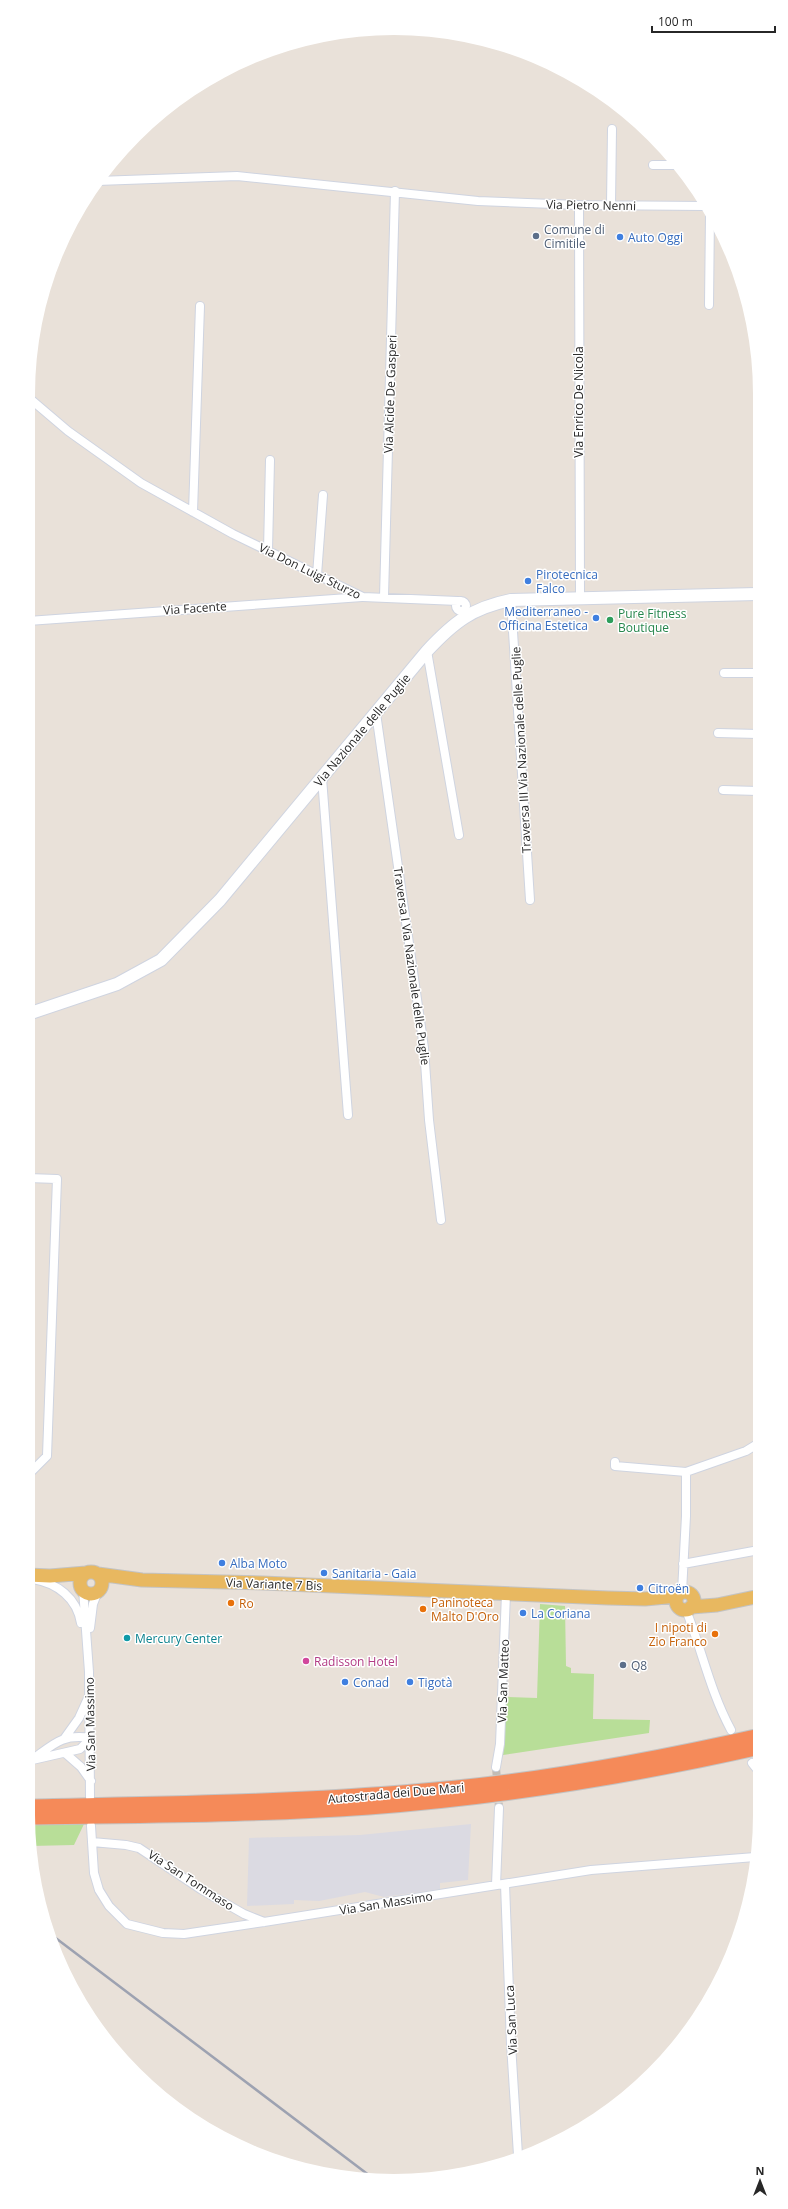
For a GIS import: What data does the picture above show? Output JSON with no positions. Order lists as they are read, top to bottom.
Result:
{
  "streets": {
    "highway": ["Autostrada dei Due Mari"],
    "main road": ["Via Nazionale delle Puglie", "Via Variante 7 Bis"],
    "street": [
      "Via Pietro Nenni",
      "Via Alcide De Gasperi",
      "Via Enrico De Nicola",
      "Via Don Luigi Sturzo",
      "Via Facente",
      "Traversa III Via Nazionale delle Puglie",
      "Traversa I Via Nazionale delle Puglie",
      "Via San Matteo",
      "Via San Massimo",
      "Via San Tommaso",
      "Via San Luca"
    ]
  },
  "crossings": [
    ["Via Pietro Nenni", "Via Alcide De Gasperi"],
    ["Via Pietro Nenni", "Via Enrico De Nicola"],
    ["Via Alcide De Gasperi", "Via Don Luigi Sturzo"],
    ["Via Enrico De Nicola", "Via Nazionale delle Puglie"],
    ["Via Don Luigi Sturzo", "Via Facente"],
    ["Via Don Luigi Sturzo", "Via Nazionale delle Puglie"],
    ["Via Nazionale delle Puglie", "Traversa III Via Nazionale delle Puglie"],
    ["Via Nazionale delle Puglie", "Traversa I Via Nazionale delle Puglie"],
    ["Via Variante 7 Bis", "Via San Matteo"],
    ["Via Variante 7 Bis", "Via San Massimo"],
    ["Via San Massimo", "Via San Tommaso"],
    ["Via San Massimo", "Via San Luca"]
  ],
  "places": [
    "Comune di Cimitile",
    "Auto Oggi",
    "Pirotecnica Falco",
    "Mediterraneo - Officina Estetica",
    "Pure Fitness Boutique",
    "Alba Moto",
    "Sanitaria - Gaia",
    "Citroën",
    "Ro",
    "Paninoteca Malto D'Oro",
    "La Coriana",
    "I nipoti di Zio Franco",
    "Mercury Center",
    "Radisson Hotel",
    "Q8",
    "Conad",
    "Tigotà"
  ],
  "scale_bar": "100 m",
  "north": "top"
}
